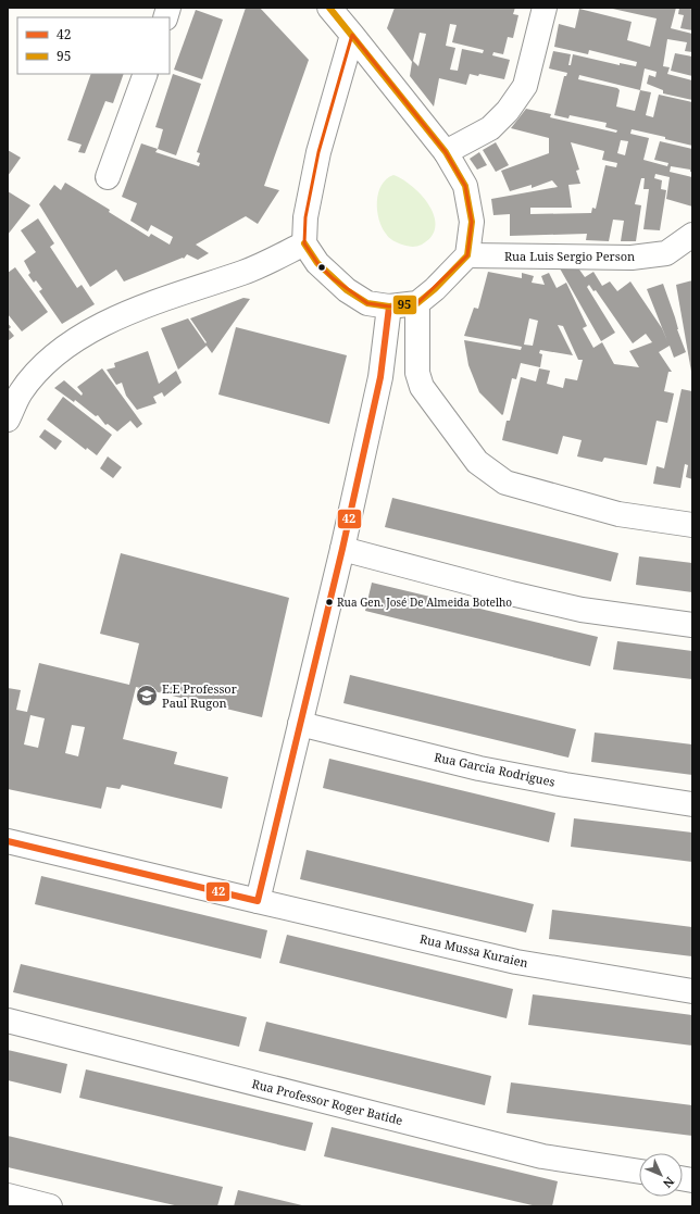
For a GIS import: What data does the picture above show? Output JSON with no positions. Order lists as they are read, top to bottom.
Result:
{
  "streets": {
    "street": [
      "Rua Luis Sergio Person",
      "Rua Garcia Rodrigues",
      "Rua Mussa Kuraien",
      "Rua Professor Roger Batide"
    ]
  },
  "places": {
    "other": ["Rua Gen. José De Almeida Botelho"],
    "school or university": ["E.E Professor Paul Rugon"]
  },
  "lines": ["transit line 95", "transit line 42"],
  "legend": ["42", "95"],
  "north": "bottom right"
}
